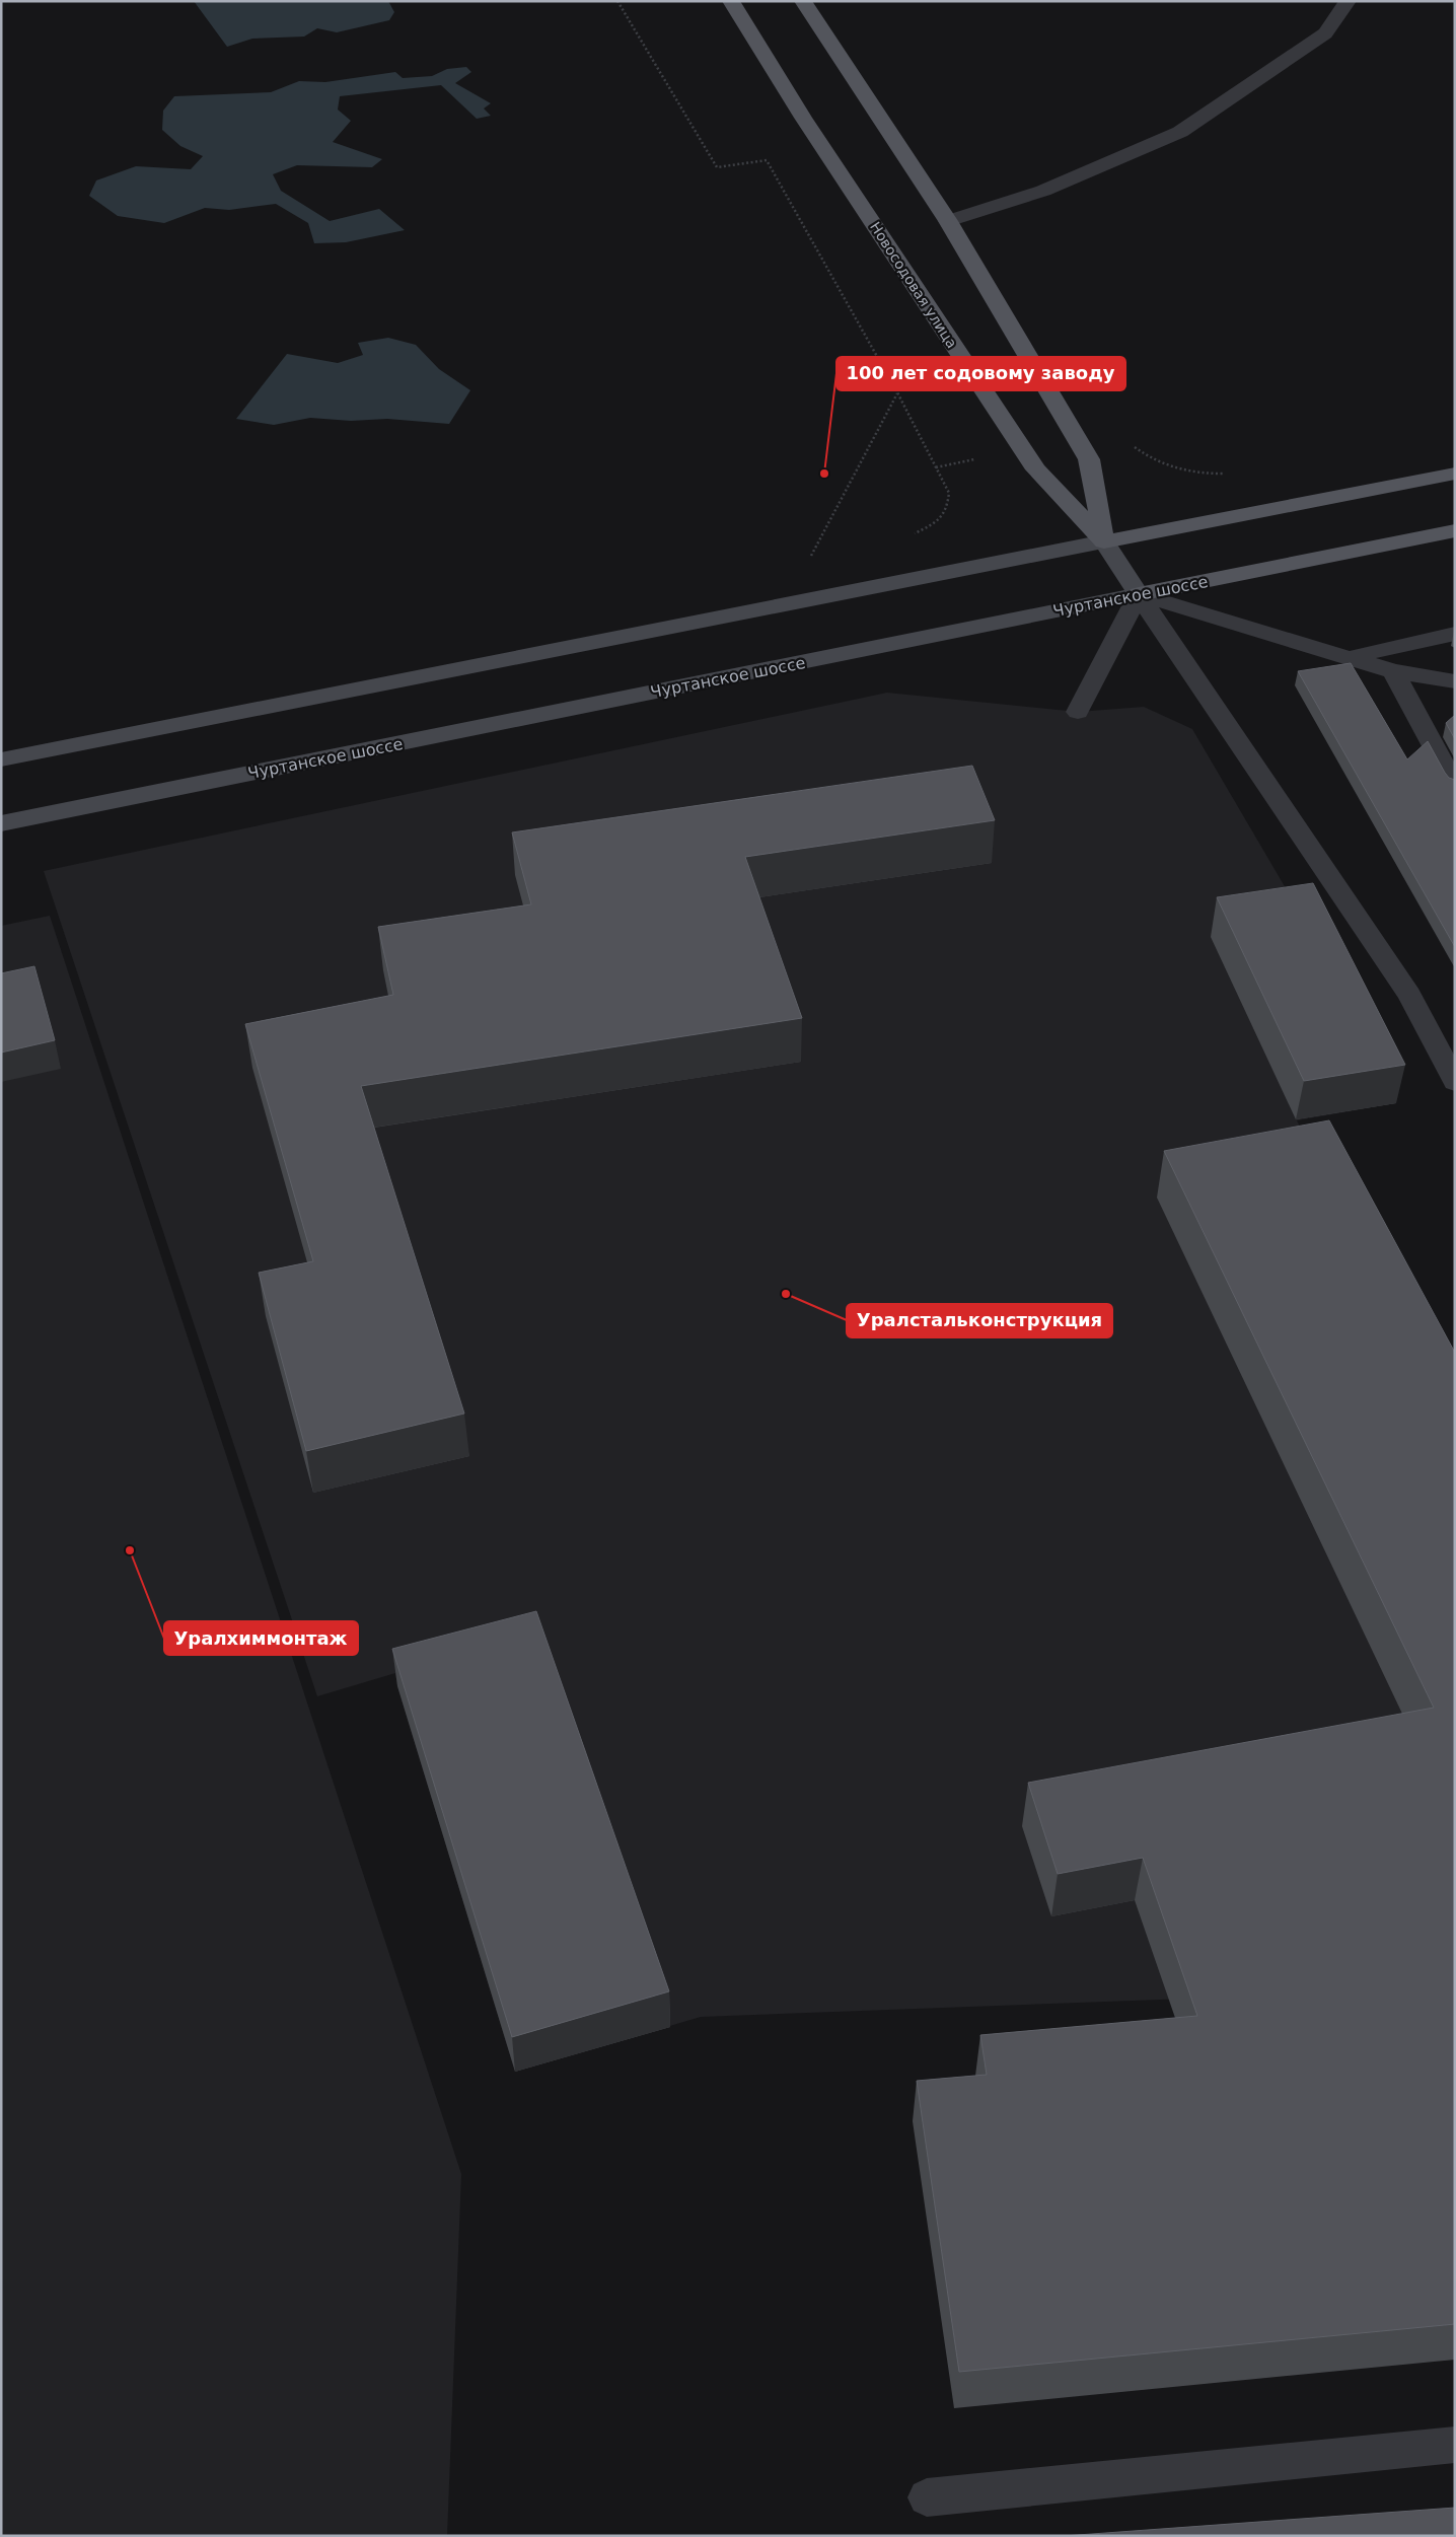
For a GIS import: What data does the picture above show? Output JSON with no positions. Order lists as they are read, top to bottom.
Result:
{
  "streets": {
    "main road": ["Новосодовая улица", "Чуртанское шоссе"]
  },
  "places": ["100 лет содовому заводу", "Уралстальконструкция", "Уралхиммонтаж"]
}
